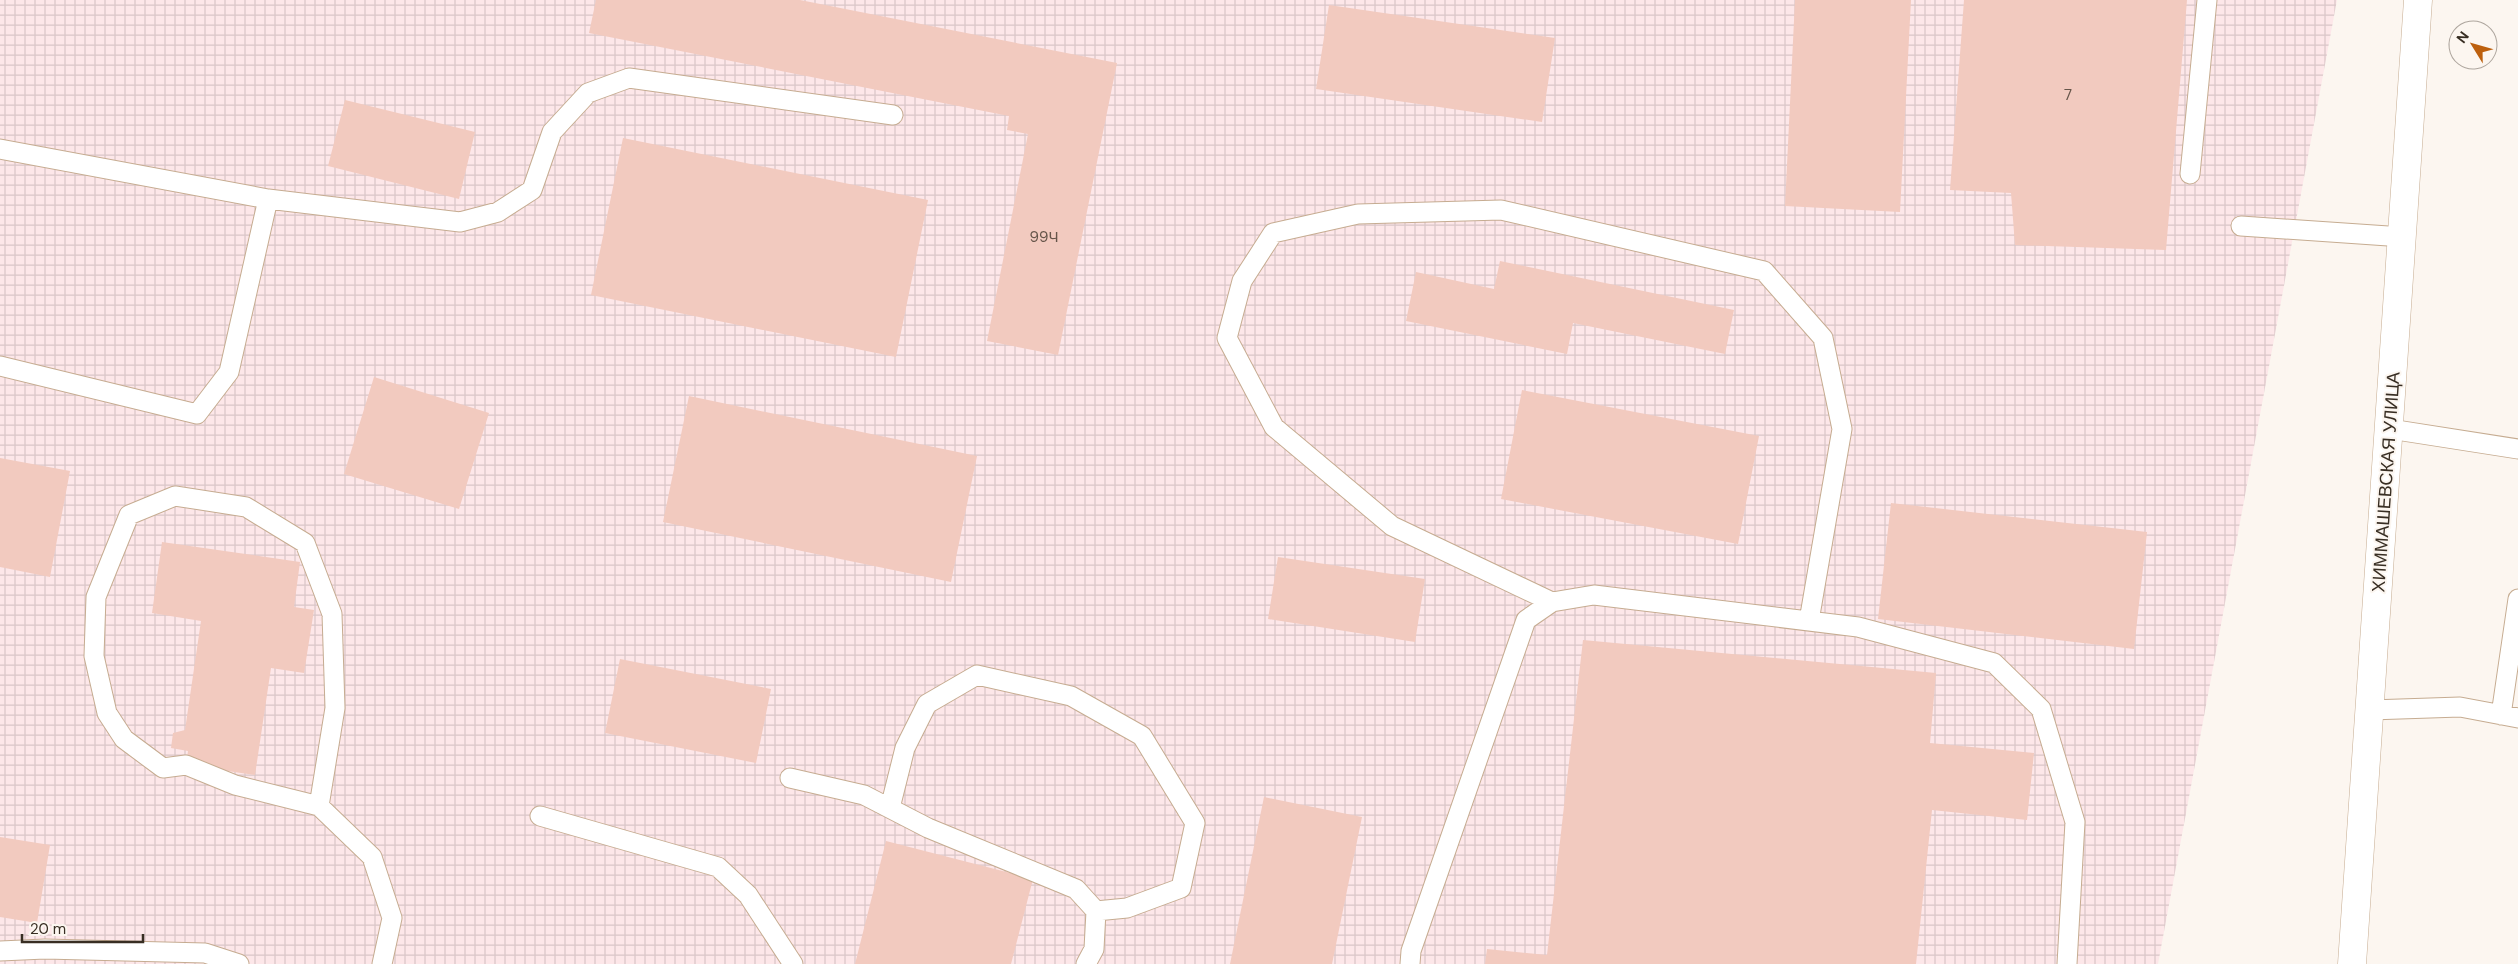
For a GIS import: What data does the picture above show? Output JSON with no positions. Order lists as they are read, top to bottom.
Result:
{
  "streets": {
    "street": ["ХИММАШЕВСКАЯ УЛИЦА"]
  },
  "house_numbers": ["7", "99Ч"],
  "scale_bar": "20 m",
  "north": "top left"
}
